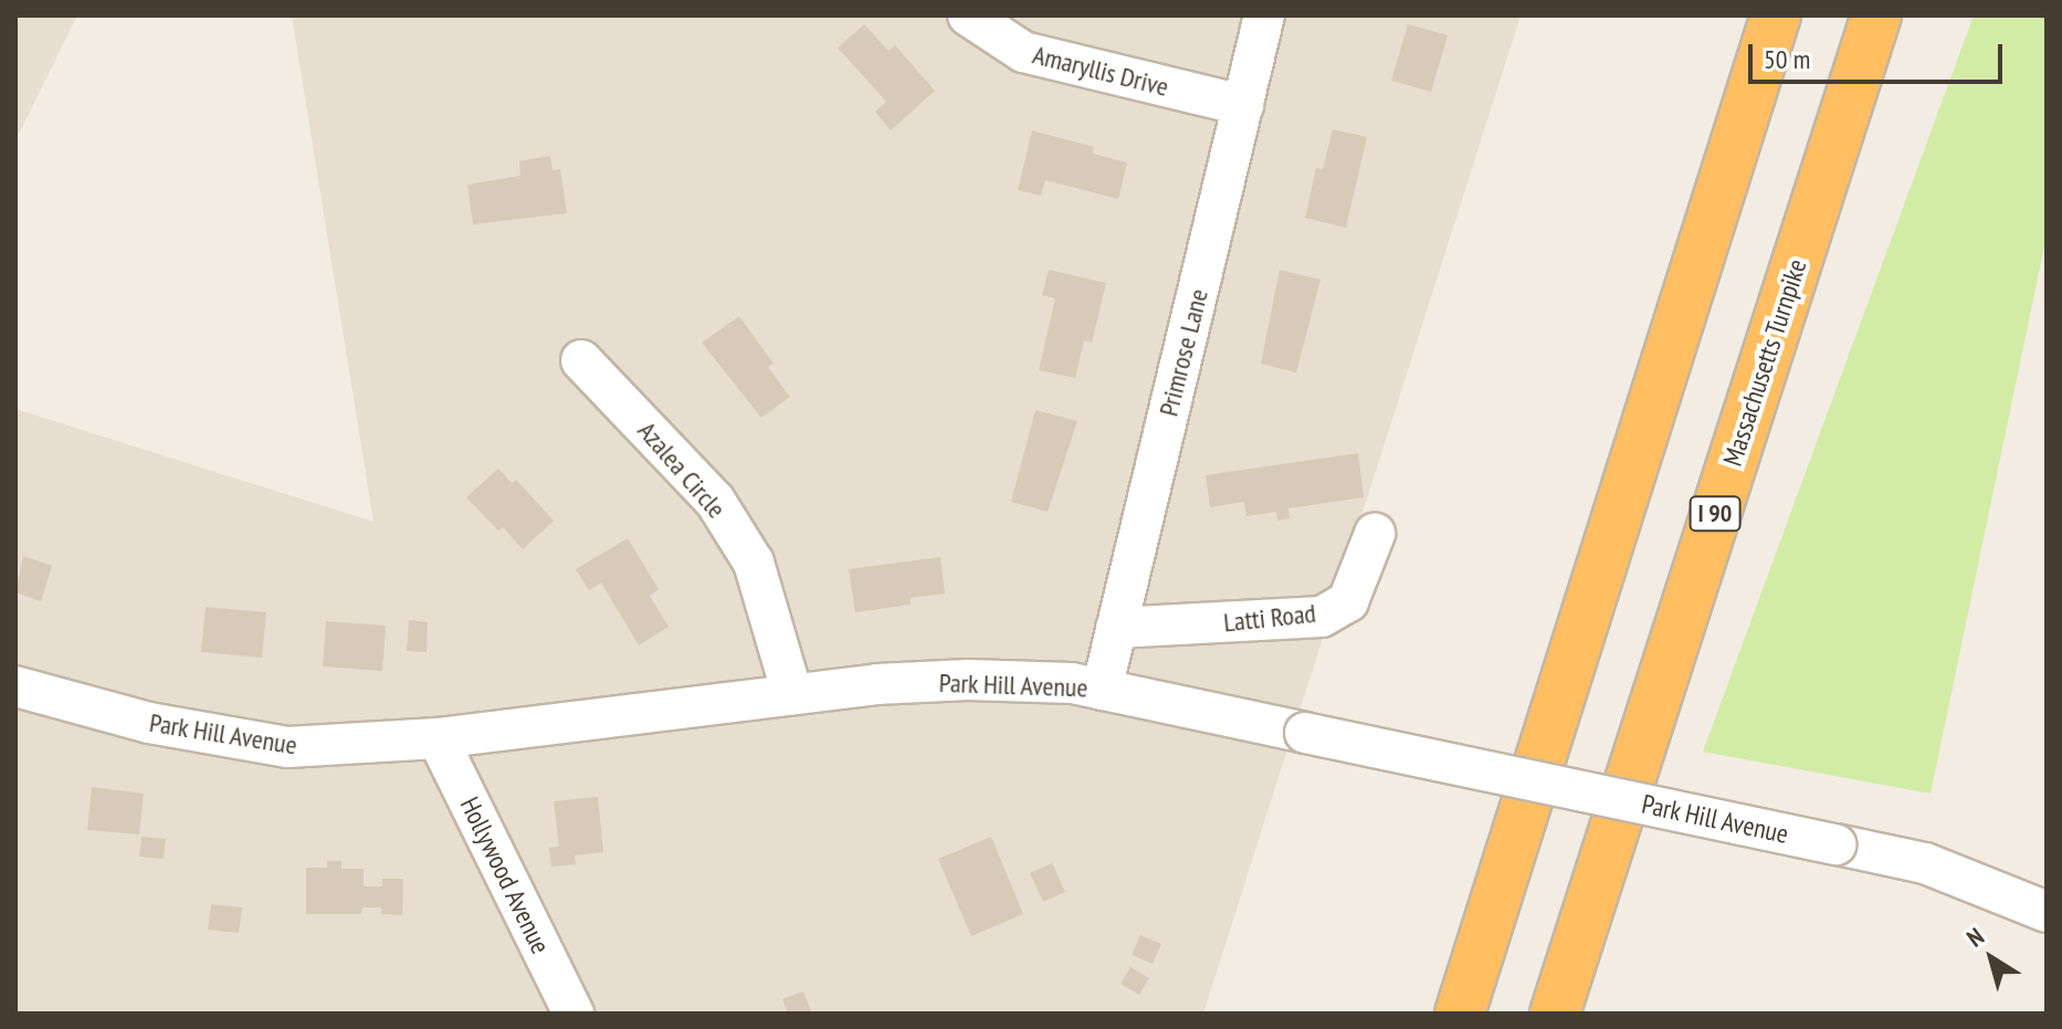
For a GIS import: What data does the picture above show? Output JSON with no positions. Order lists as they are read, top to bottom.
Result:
{
  "streets": {
    "highway": ["Massachusetts Turnpike", "I 90"],
    "street": [
      "Amaryllis Drive",
      "Primrose Lane",
      "Azalea Circle",
      "Latti Road",
      "Park Hill Avenue",
      "Hollywood Avenue"
    ]
  },
  "crossings": [
    ["Amaryllis Drive", "Primrose Lane"],
    ["Primrose Lane", "Latti Road"],
    ["Primrose Lane", "Park Hill Avenue"],
    ["Azalea Circle", "Park Hill Avenue"],
    ["Park Hill Avenue", "Hollywood Avenue"]
  ],
  "scale_bar": "50 m",
  "north": "top left"
}
